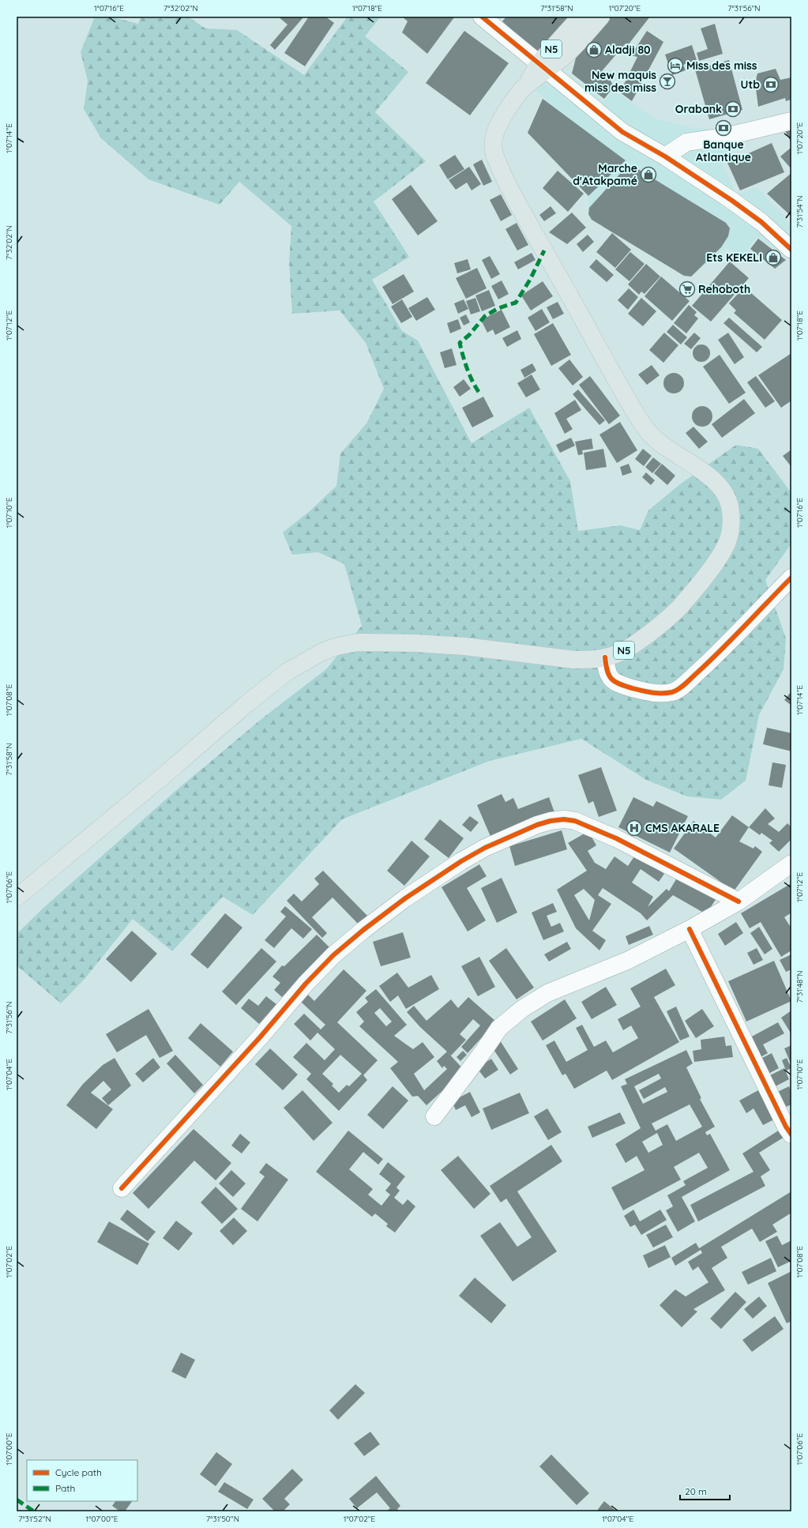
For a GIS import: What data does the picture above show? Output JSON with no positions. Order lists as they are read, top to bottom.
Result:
{
  "streets": {
    "main road": ["N5"]
  },
  "places": {
    "shop": ["Aladji 80", "Marche d'Atakpamé", "Ets KEKELI"],
    "hotel": ["Miss des miss"],
    "bar": ["New maquis miss des miss"],
    "bank": ["Utb", "Orabank", "Banque Atlantique"],
    "supermarket": ["Rehoboth"],
    "hospital": ["CMS AKARALE"]
  },
  "legend": ["Cycle path", "Path"],
  "scale_bar": "20 m",
  "coordinates": [
    "1°07'16\"E",
    "7°32'02\"N",
    "1°07'18\"E",
    "7°31'58\"N",
    "1°07'20\"E",
    "7°31'56\"N",
    "1°07'14\"E",
    "7°31'54\"N",
    "1°07'12\"E",
    "1°07'10\"E",
    "1°07'08\"E",
    "1°07'06\"E",
    "7°31'48\"N",
    "1°07'04\"E",
    "1°07'02\"E",
    "1°07'00\"E",
    "7°31'52\"N",
    "7°31'50\"N"
  ]
}
